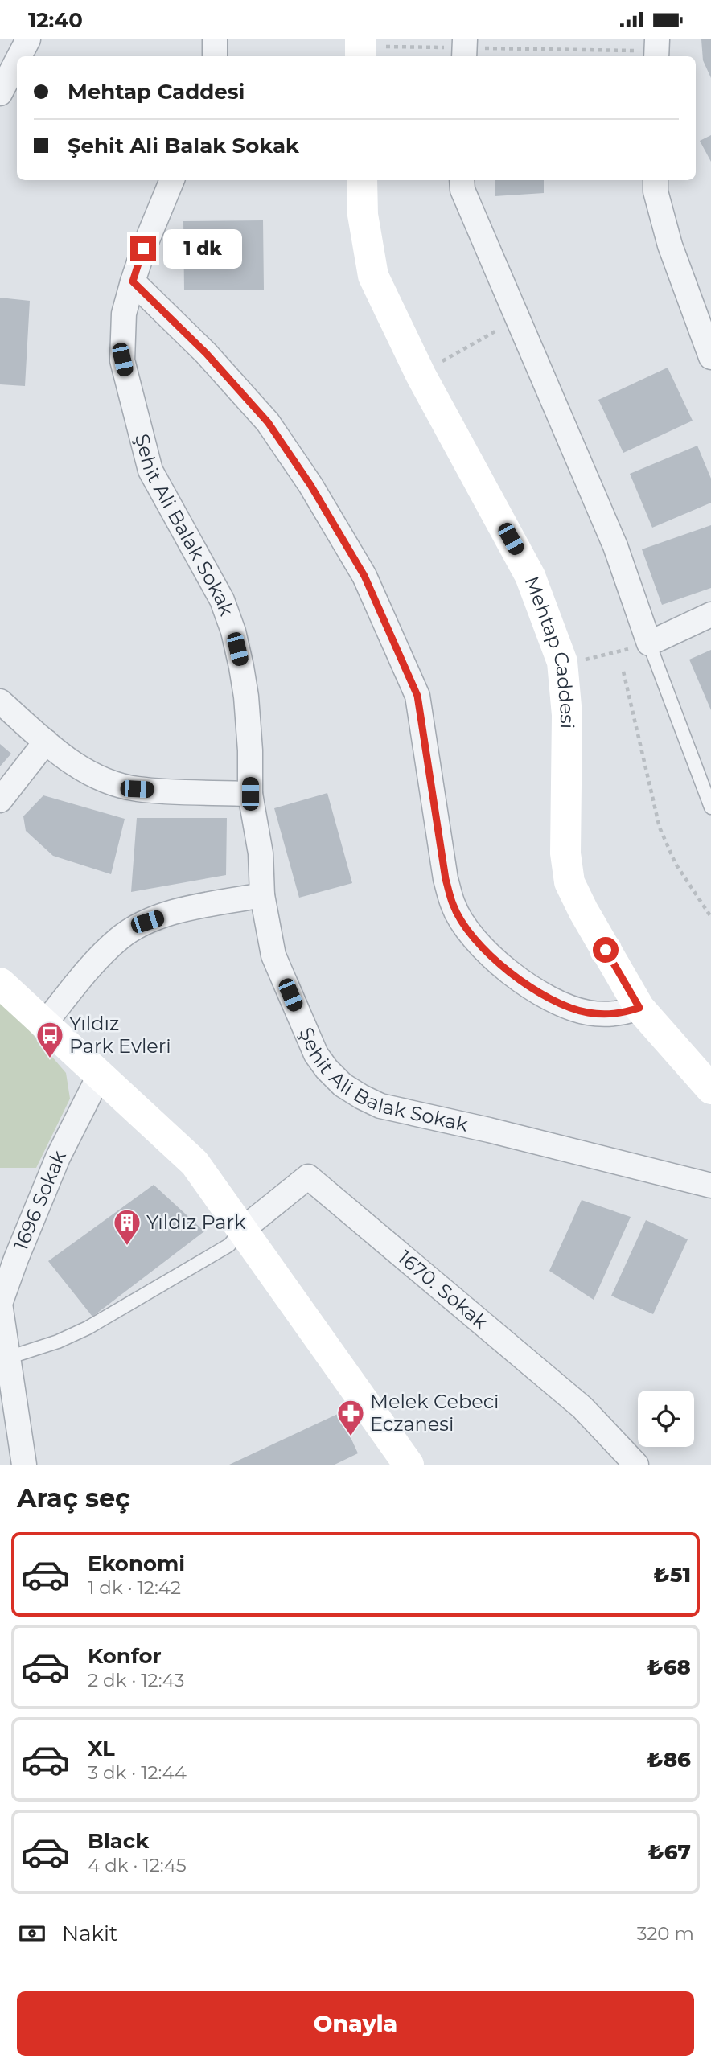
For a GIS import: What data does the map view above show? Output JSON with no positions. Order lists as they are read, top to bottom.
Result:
{
  "streets": {
    "main road": ["Mehtap Caddesi"],
    "street": ["Şehit Ali Balak Sokak", "1696 Sokak", "1670. Sokak"]
  },
  "places": {
    "bus stop": ["Yıldız Park Evleri"],
    "building": ["Yıldız Park"],
    "pharmacy": ["Melek Cebeci Eczanesi"]
  },
  "page": {
    "status": "12:40",
    "banner": ["Mehtap Caddesi", "Şehit Ali Balak Sokak"],
    "bubble": "1 dk",
    "heading": "Araç seç",
    "list": [
      {
        "name": "Ekonomi",
        "note": "1 dk · 12:42",
        "value": "₺51"
      },
      {
        "name": "Konfor",
        "note": "2 dk · 12:43",
        "value": "₺68"
      },
      {
        "name": "XL",
        "note": "3 dk · 12:44",
        "value": "₺86"
      },
      {
        "name": "Black",
        "note": "4 dk · 12:45",
        "value": "₺67"
      }
    ],
    "pay": ["Nakit", "320 m"],
    "buttons": "Onayla"
  }
}
